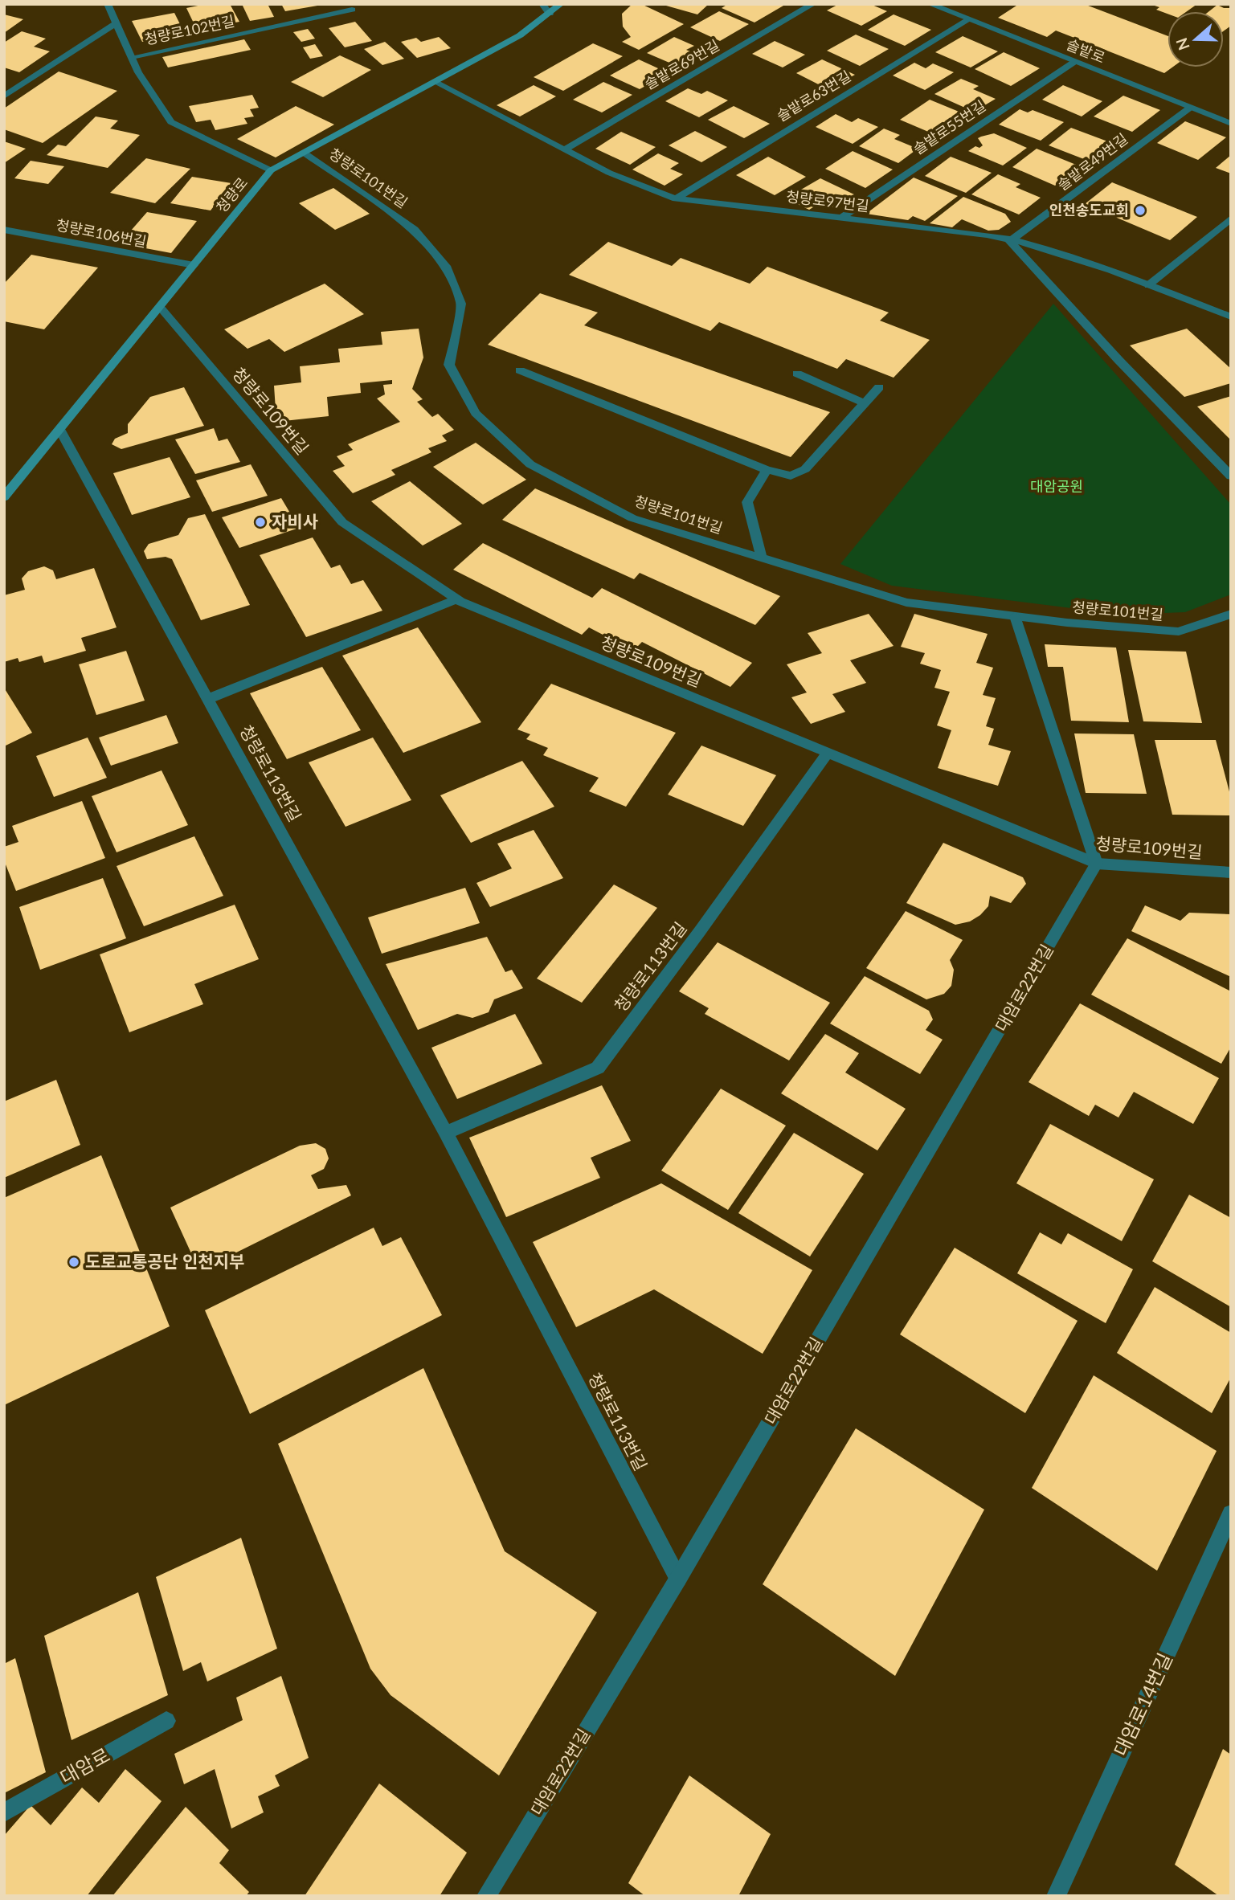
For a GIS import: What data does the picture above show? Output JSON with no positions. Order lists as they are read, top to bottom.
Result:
{
  "streets": {
    "street": [
      "청량로102번길",
      "솔밭로",
      "솔밭로69번길",
      "솔밭로63번길",
      "솔밭로55번길",
      "솔밭로49번길",
      "청량로101번길",
      "청량로",
      "청량로97번길",
      "청량로106번길",
      "청량로109번길",
      "청량로113번길",
      "대암로22번길",
      "대암로14번길",
      "대암로"
    ]
  },
  "crossings": [
    ["청량로102번길", "청량로"],
    ["솔밭로", "솔밭로63번길"],
    ["솔밭로", "솔밭로55번길"],
    ["솔밭로", "솔밭로49번길"],
    ["솔밭로69번길", "청량로97번길"],
    ["솔밭로63번길", "청량로97번길"],
    ["솔밭로55번길", "청량로97번길"],
    ["솔밭로49번길", "청량로97번길"],
    ["청량로101번길", "청량로"],
    ["청량로", "청량로97번길"],
    ["청량로", "청량로106번길"],
    ["청량로", "청량로109번길"],
    ["청량로", "청량로113번길"],
    ["청량로109번길", "청량로113번길"],
    ["청량로109번길", "대암로22번길"],
    ["청량로113번길", "대암로22번길"]
  ],
  "parks": ["대암공원"],
  "places": ["인천송도교회", "자비사", "도로교통공단 인천지부"],
  "north": "left"
}
